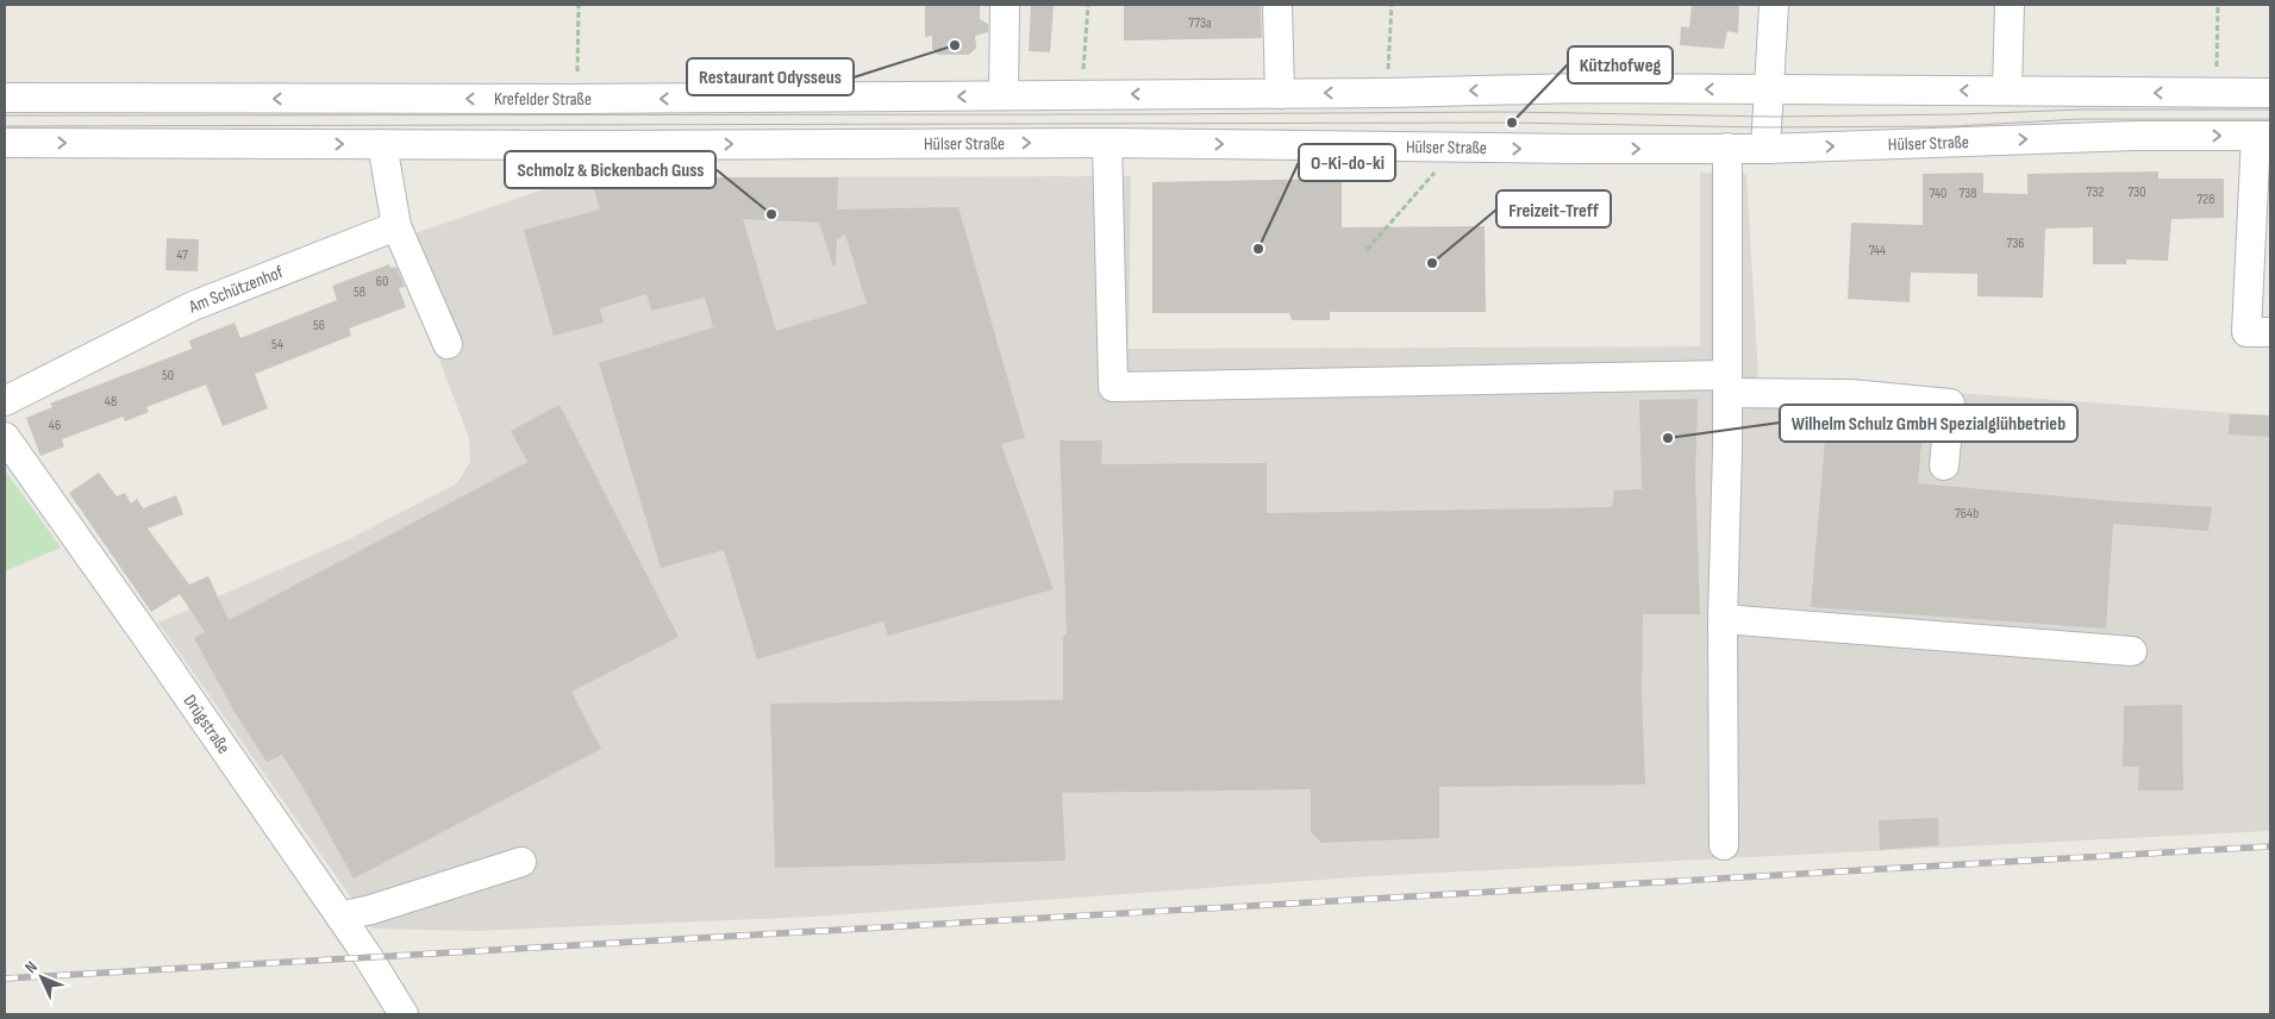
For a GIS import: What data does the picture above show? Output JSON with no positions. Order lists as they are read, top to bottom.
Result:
{
  "streets": {
    "street": [
      "Krefelder Straße",
      "Hülser Straße",
      "Am Schützenhof",
      "Drügstraße"
    ]
  },
  "places": [
    "Restaurant Odysseus",
    "Kützhofweg",
    "Schmolz & Bickenbach Guss",
    "O-Ki-do-ki",
    "Freizeit-Treff",
    "Wilhelm Schulz GmbH Spezialglühbetrieb"
  ],
  "house_numbers": [
    "773a",
    "732",
    "730",
    "740",
    "738",
    "728",
    "736",
    "744",
    "47",
    "60",
    "58",
    "56",
    "54",
    "50",
    "48",
    "46",
    "764b"
  ],
  "north": "top left"
}
